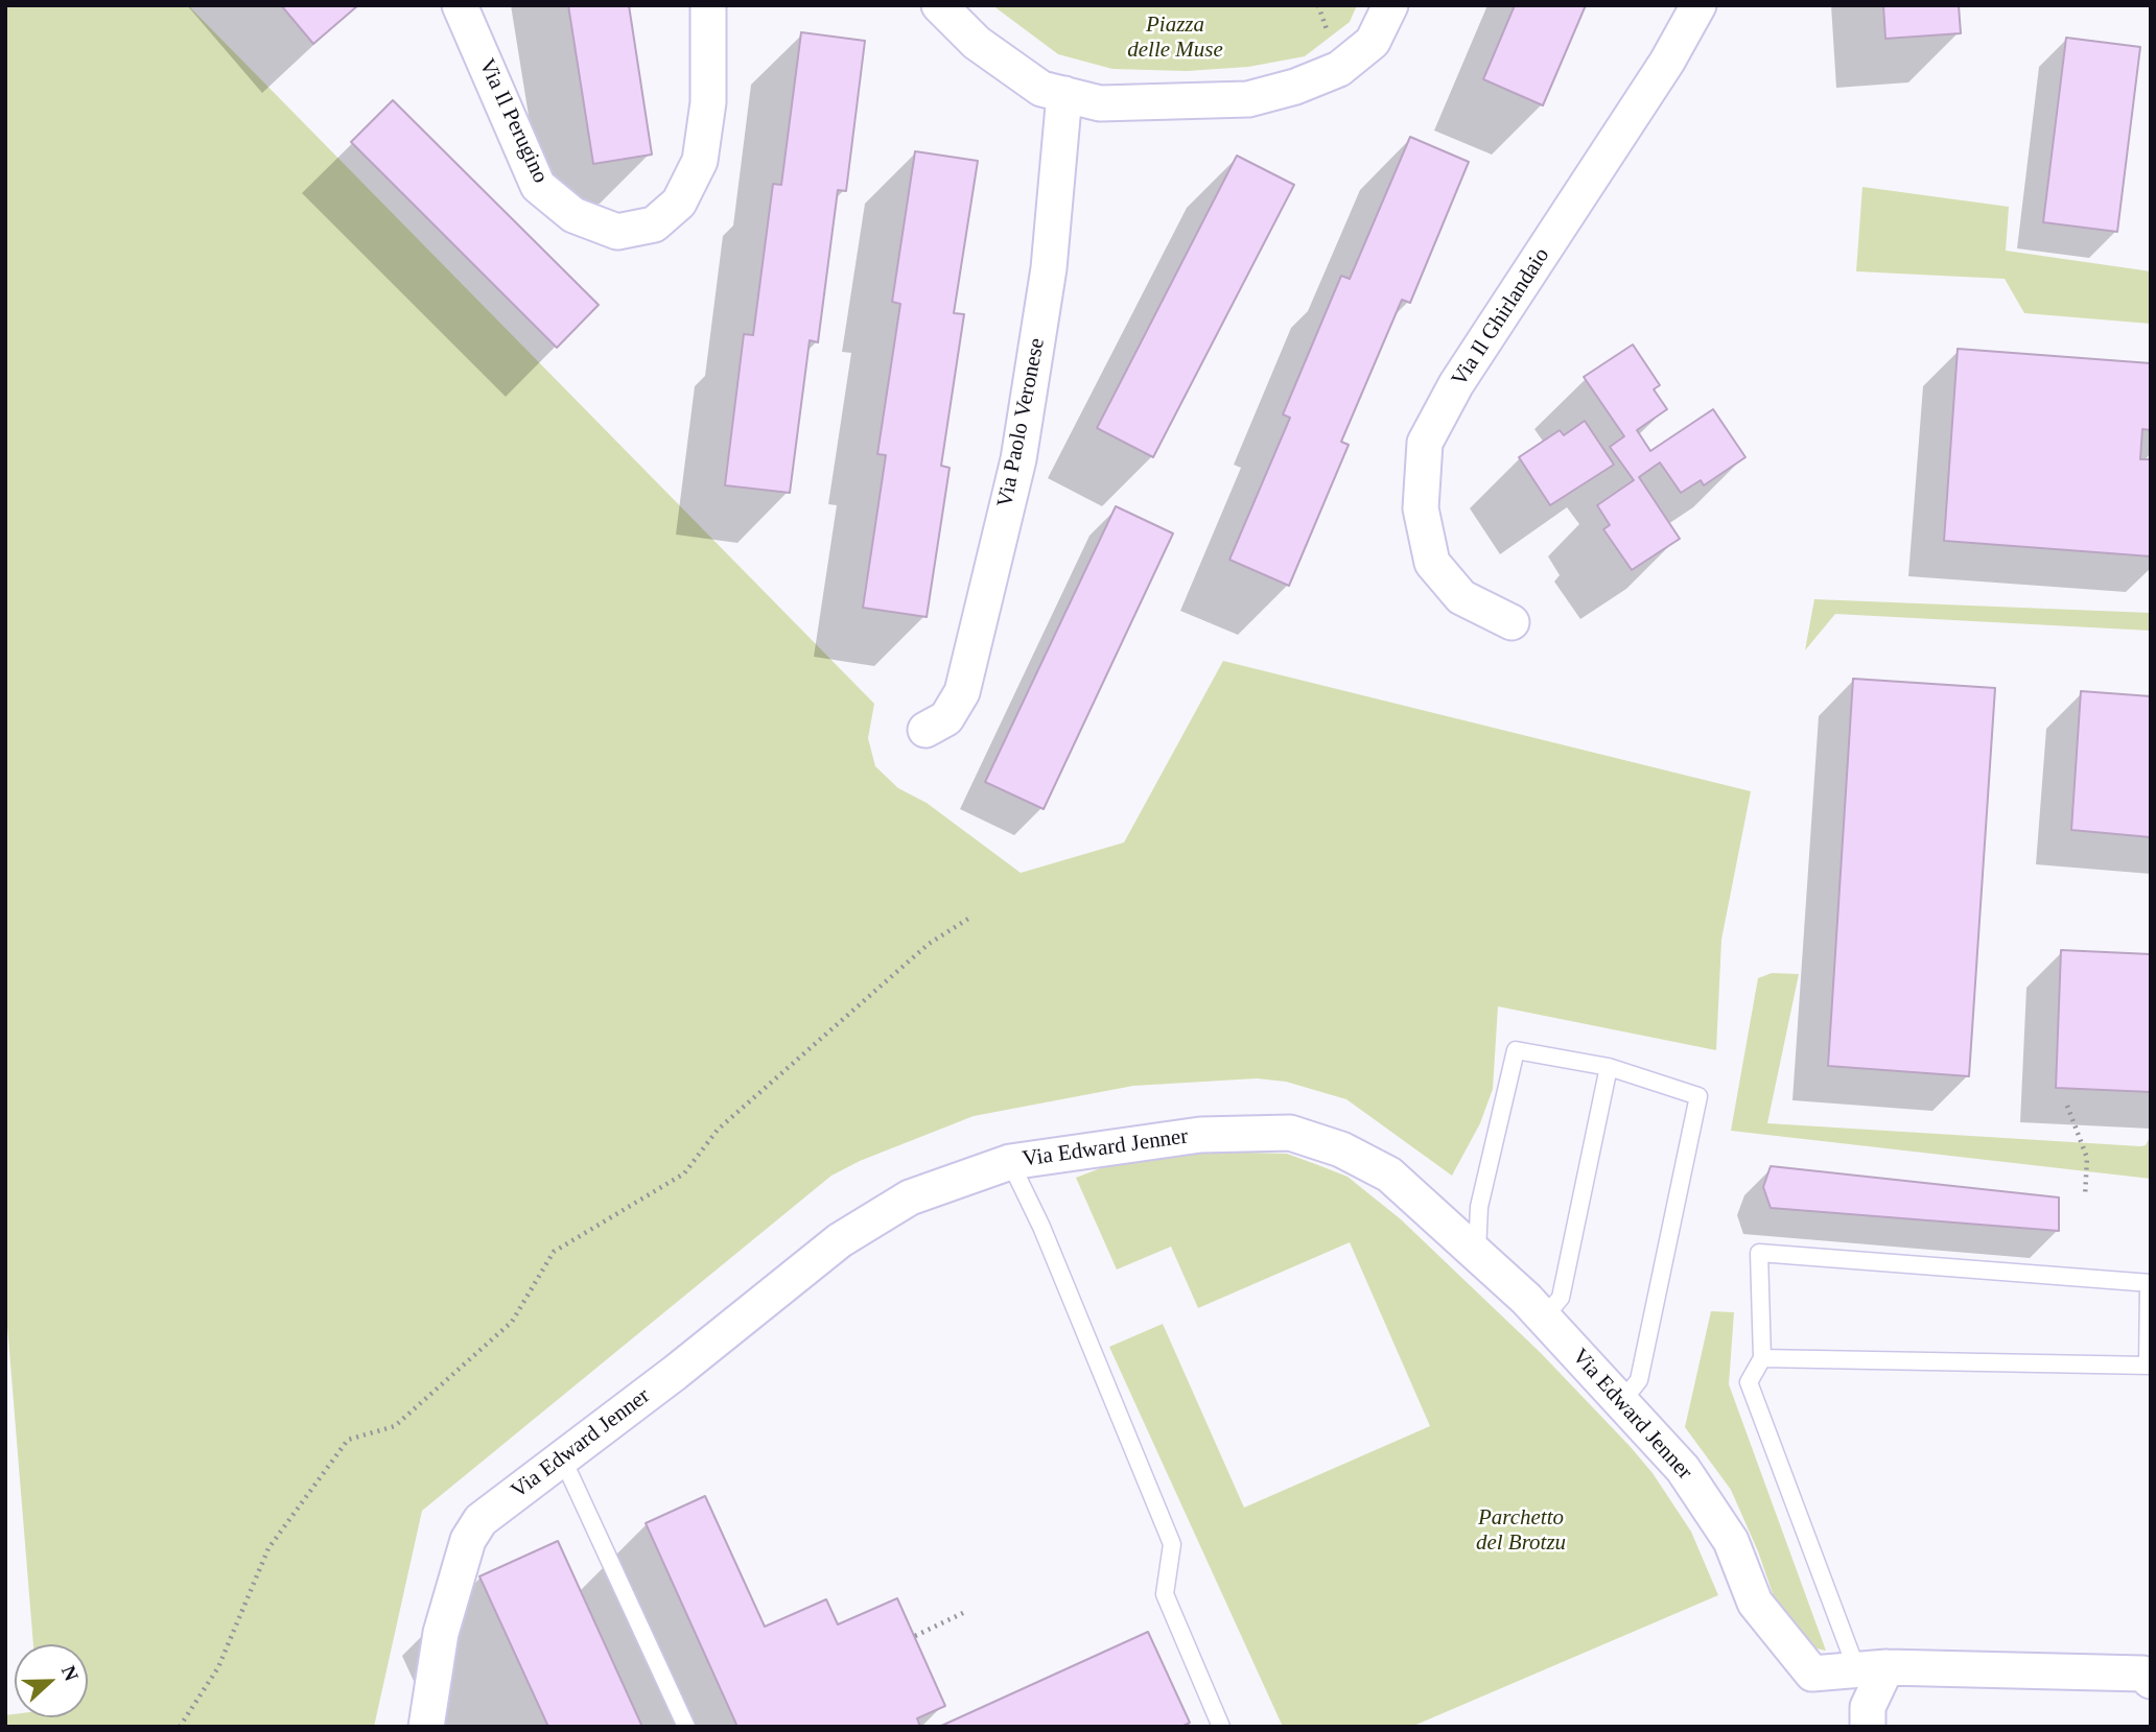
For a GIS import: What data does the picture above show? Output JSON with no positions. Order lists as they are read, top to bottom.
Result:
{
  "streets": {
    "street": [
      "Via Il Perugino",
      "Via Il Ghirlandaio",
      "Via Paolo Veronese",
      "Via Edward Jenner"
    ]
  },
  "parks": ["Piazza delle Muse", "Parchetto del Brotzu"],
  "north": "right"
}
